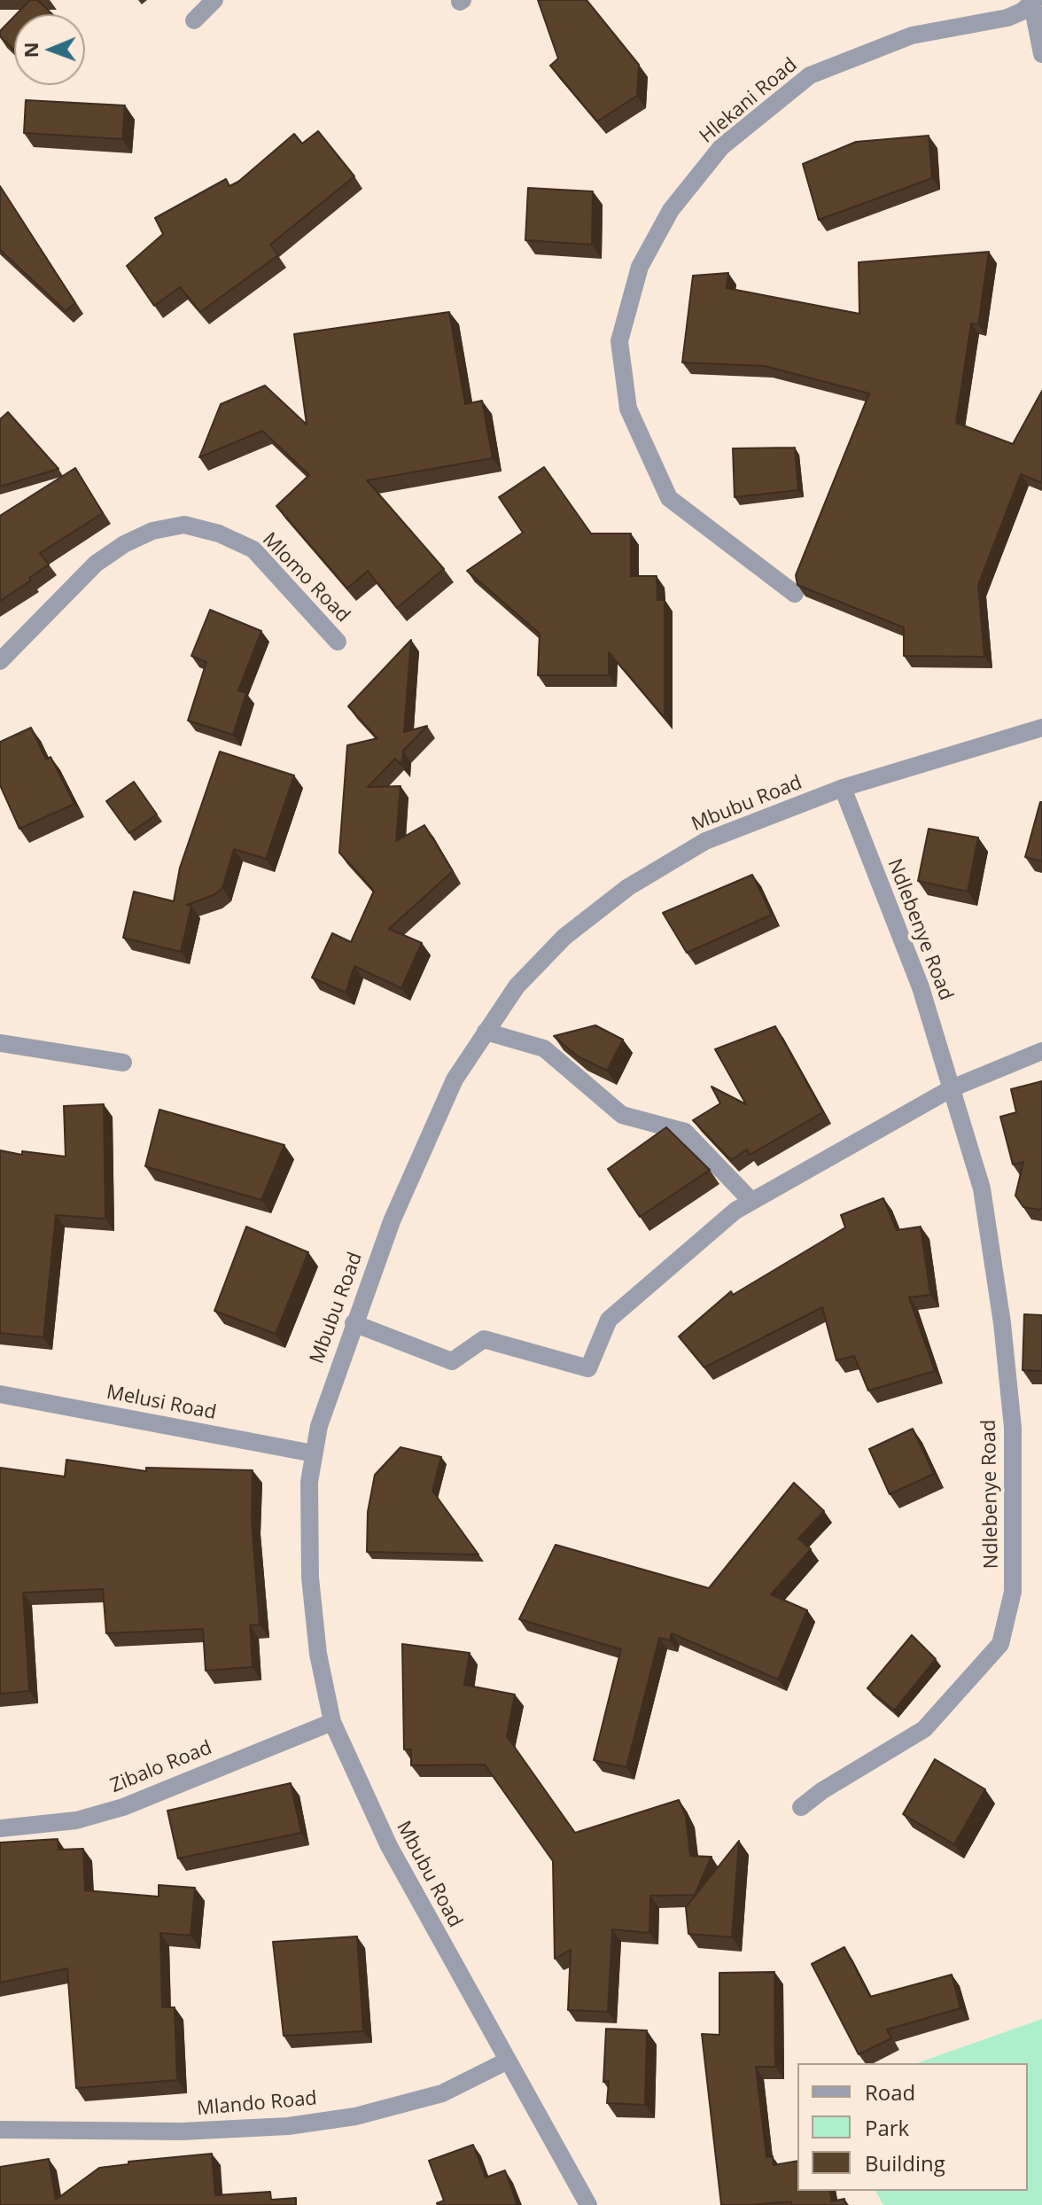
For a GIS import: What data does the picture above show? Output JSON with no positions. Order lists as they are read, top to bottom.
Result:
{
  "streets": {
    "street": [
      "Hlekani Road",
      "Mlomo Road",
      "Mbubu Road",
      "Ndlebenye Road",
      "Melusi Road",
      "Zibalo Road",
      "Mlando Road"
    ]
  },
  "crossings": [
    ["Mbubu Road", "Ndlebenye Road"],
    ["Mbubu Road", "Melusi Road"],
    ["Mbubu Road", "Zibalo Road"],
    ["Mbubu Road", "Mlando Road"]
  ],
  "legend": ["Road", "Park", "Building"],
  "north": "left"
}
